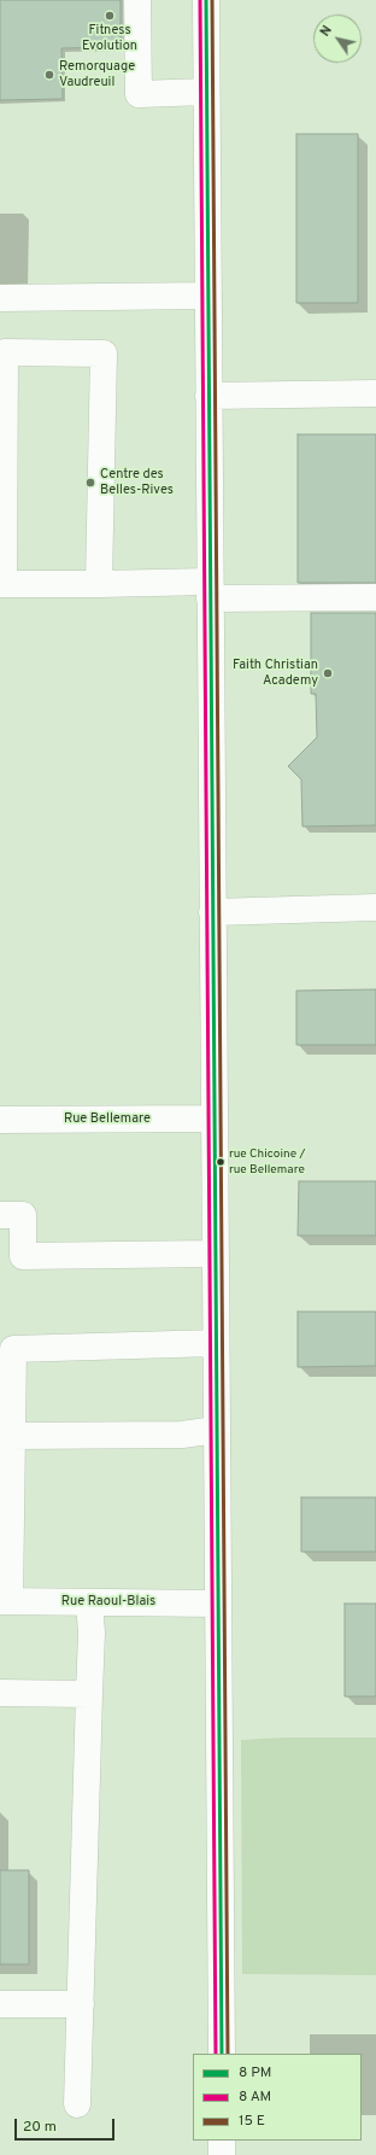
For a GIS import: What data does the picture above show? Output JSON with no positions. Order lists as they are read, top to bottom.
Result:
{
  "streets": {
    "street": ["Rue Bellemare", "Rue Raoul-Blais"]
  },
  "places": [
    "Fitness Evolution",
    "Remorquage Vaudreuil",
    "Centre des Belles-Rives",
    "Faith Christian Academy",
    "rue Chicoine / rue Bellemare"
  ],
  "legend": ["8 PM", "8 AM", "15 E"],
  "scale_bar": "20 m",
  "north": "top left"
}
